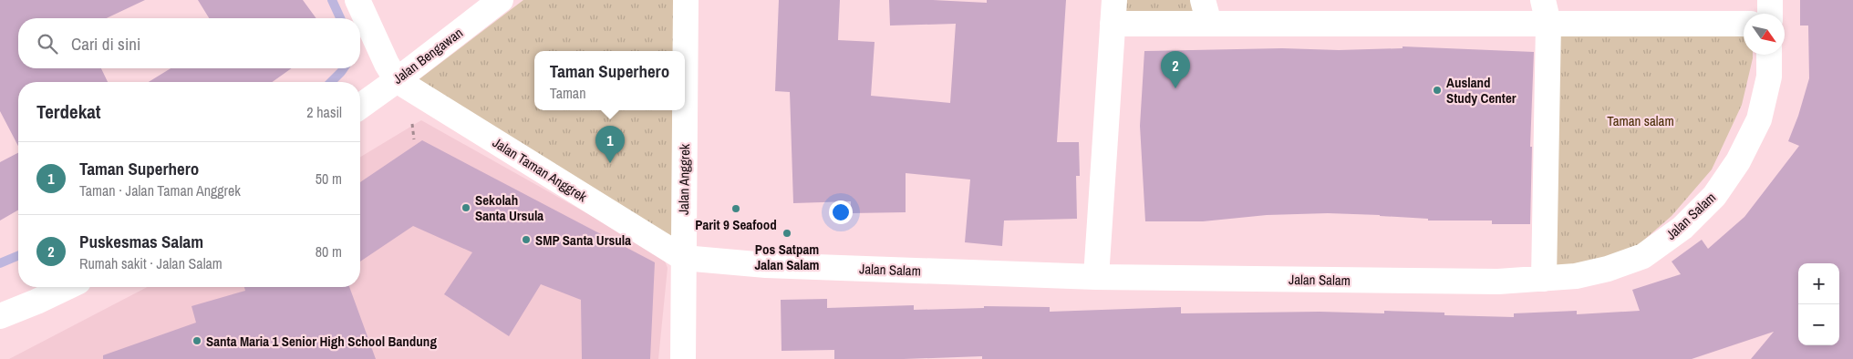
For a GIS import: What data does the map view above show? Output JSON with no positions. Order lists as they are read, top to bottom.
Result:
{
  "streets": {
    "street": [
      "Jalan Bengawan",
      "Jalan Taman Anggrek",
      "Jalan Anggrek",
      "Jalan Salam"
    ]
  },
  "crossings": [
    ["Jalan Bengawan", "Jalan Taman Anggrek"],
    ["Jalan Taman Anggrek", "Jalan Anggrek"],
    ["Jalan Taman Anggrek", "Jalan Salam"],
    ["Jalan Anggrek", "Jalan Salam"]
  ],
  "parks": ["Taman salam"],
  "places": [
    "Ausland Study Center",
    "Sekolah Santa Ursula",
    "Parit 9 Seafood",
    "Pos Satpam Jalan Salam",
    "SMP Santa Ursula",
    "Santa Maria 1 Senior High School Bandung"
  ],
  "north": "bottom right",
  "page": {
    "search": "Cari di sini",
    "popup": ["Taman Superhero", "Taman"],
    "pins": ["2", "1"],
    "heading": ["Terdekat", "2 hasil"],
    "list": [
      {
        "mark": "1",
        "name": "Taman Superhero",
        "note": "Taman · Jalan Taman Anggrek",
        "value": "50 m"
      },
      {
        "mark": "2",
        "name": "Puskesmas Salam",
        "note": "Rumah sakit · Jalan Salam",
        "value": "80 m"
      }
    ],
    "map_buttons": ["+", "−"]
  }
}
